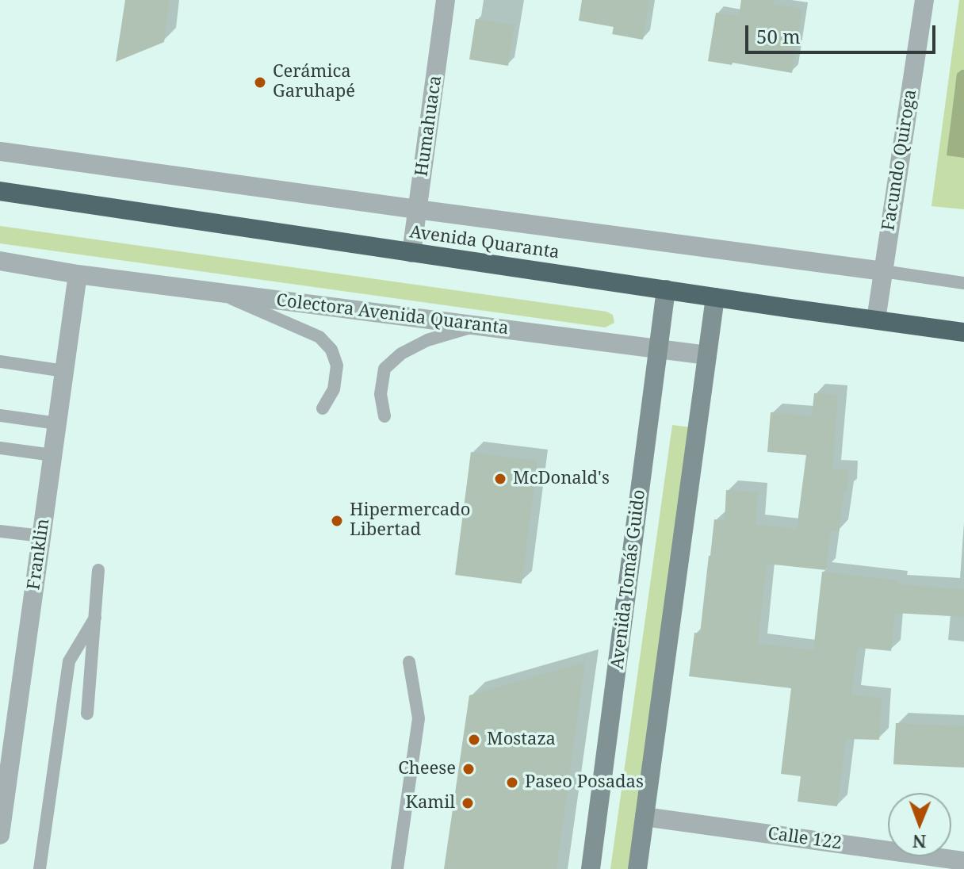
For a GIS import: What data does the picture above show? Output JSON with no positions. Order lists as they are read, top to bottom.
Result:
{
  "streets": {
    "highway": ["Avenida Quaranta"],
    "main road": ["Avenida Tomás Guido"],
    "street": [
      "Humahuaca",
      "Facundo Quiroga",
      "Colectora Avenida Quaranta",
      "Franklin",
      "Calle 122"
    ]
  },
  "crossings": [
    ["Humahuaca", "Avenida Quaranta"],
    ["Facundo Quiroga", "Avenida Quaranta"],
    ["Avenida Quaranta", "Avenida Tomás Guido"],
    ["Colectora Avenida Quaranta", "Franklin"],
    ["Colectora Avenida Quaranta", "Avenida Tomás Guido"]
  ],
  "places": [
    "Cerámica Garuhapé",
    "McDonald's",
    "Hipermercado Libertad",
    "Mostaza",
    "Cheese",
    "Paseo Posadas",
    "Kamil"
  ],
  "scale_bar": "50 m",
  "north": "bottom"
}
